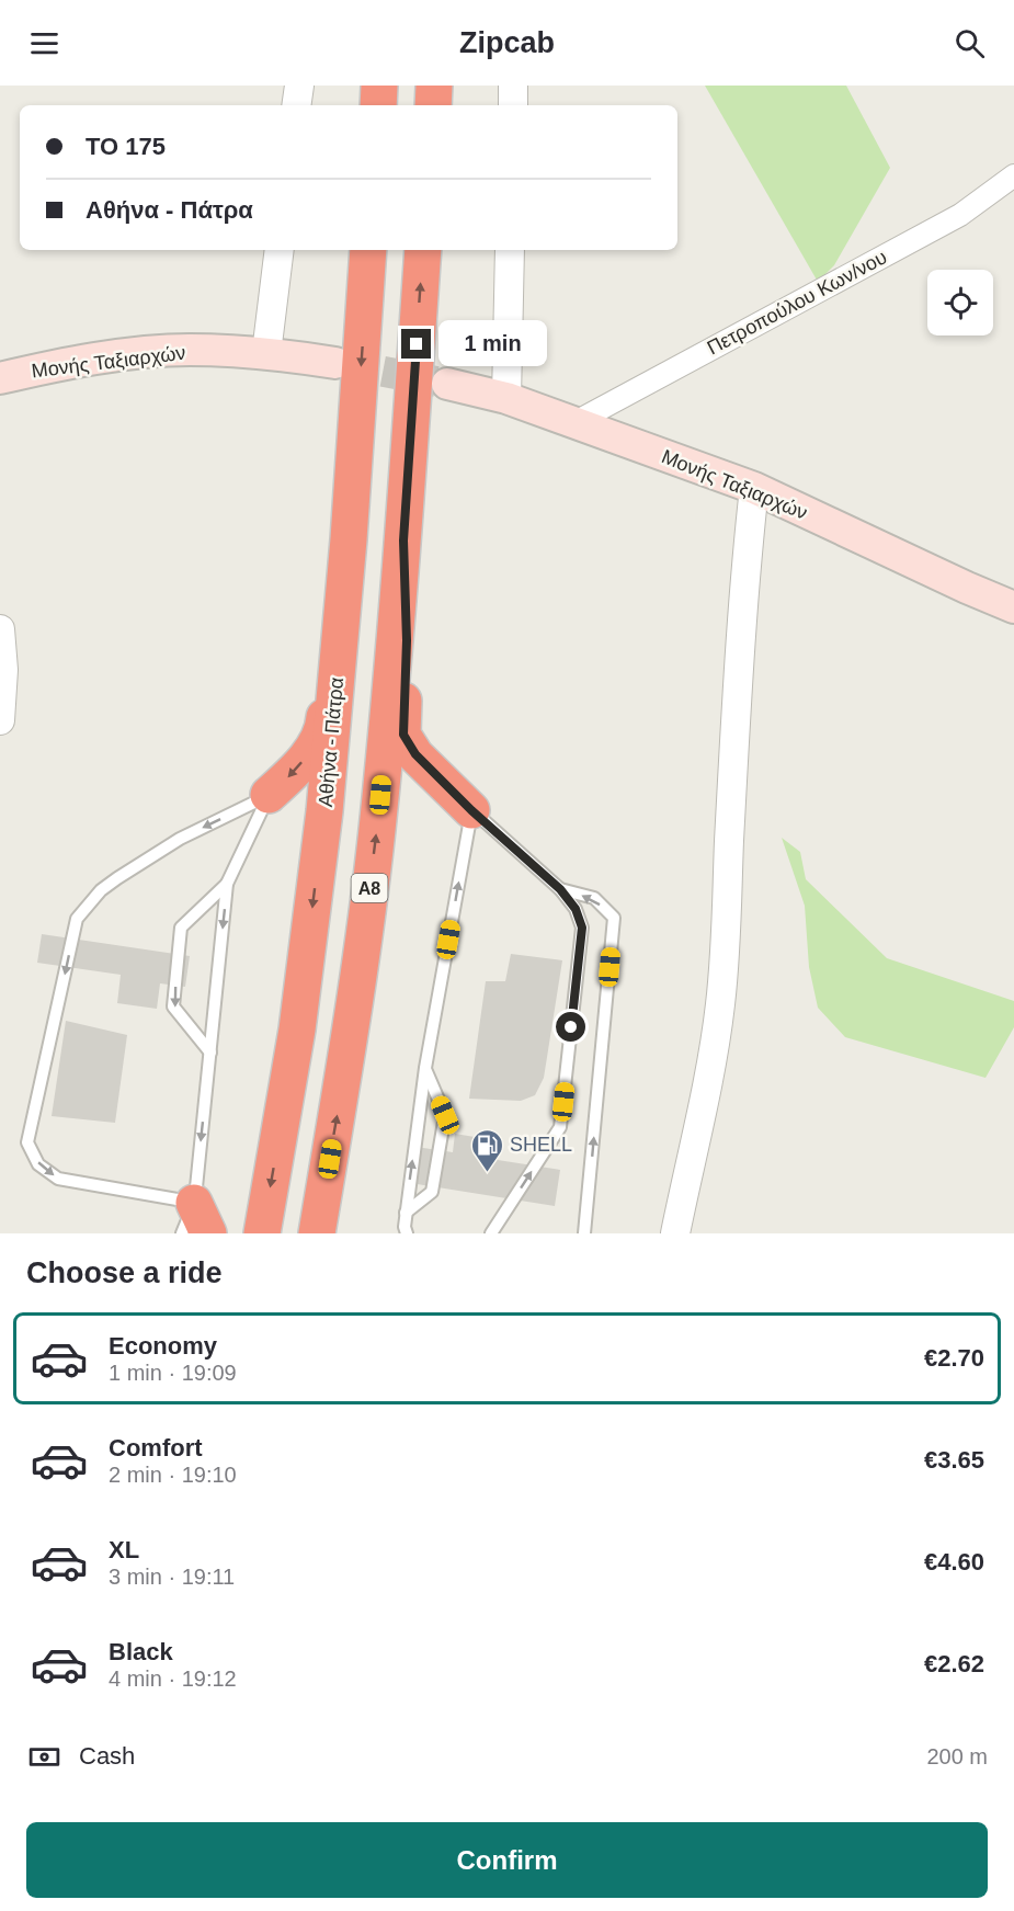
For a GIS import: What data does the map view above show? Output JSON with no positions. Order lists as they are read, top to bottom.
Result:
{
  "streets": {
    "highway": ["Αθήνα - Πάτρα", "Α8"],
    "main road": ["Μονής Ταξιαρχών"],
    "street": ["Πετροπούλου Κων/νου"]
  },
  "crossings": [
    ["Πετροπούλου Κων/νου", "Μονής Ταξιαρχών"]
  ],
  "places": {
    "fuel station": ["SHELL"]
  },
  "page": {
    "header": "Zipcab",
    "banner": ["TO 175", "Αθήνα - Πάτρα"],
    "bubble": "1 min",
    "heading": "Choose a ride",
    "list": [
      {
        "name": "Economy",
        "note": "1 min · 19:09",
        "value": "€2.70"
      },
      {
        "name": "Comfort",
        "note": "2 min · 19:10",
        "value": "€3.65"
      },
      {
        "name": "XL",
        "note": "3 min · 19:11",
        "value": "€4.60"
      },
      {
        "name": "Black",
        "note": "4 min · 19:12",
        "value": "€2.62"
      }
    ],
    "pay": ["Cash", "200 m"],
    "buttons": "Confirm"
  }
}
